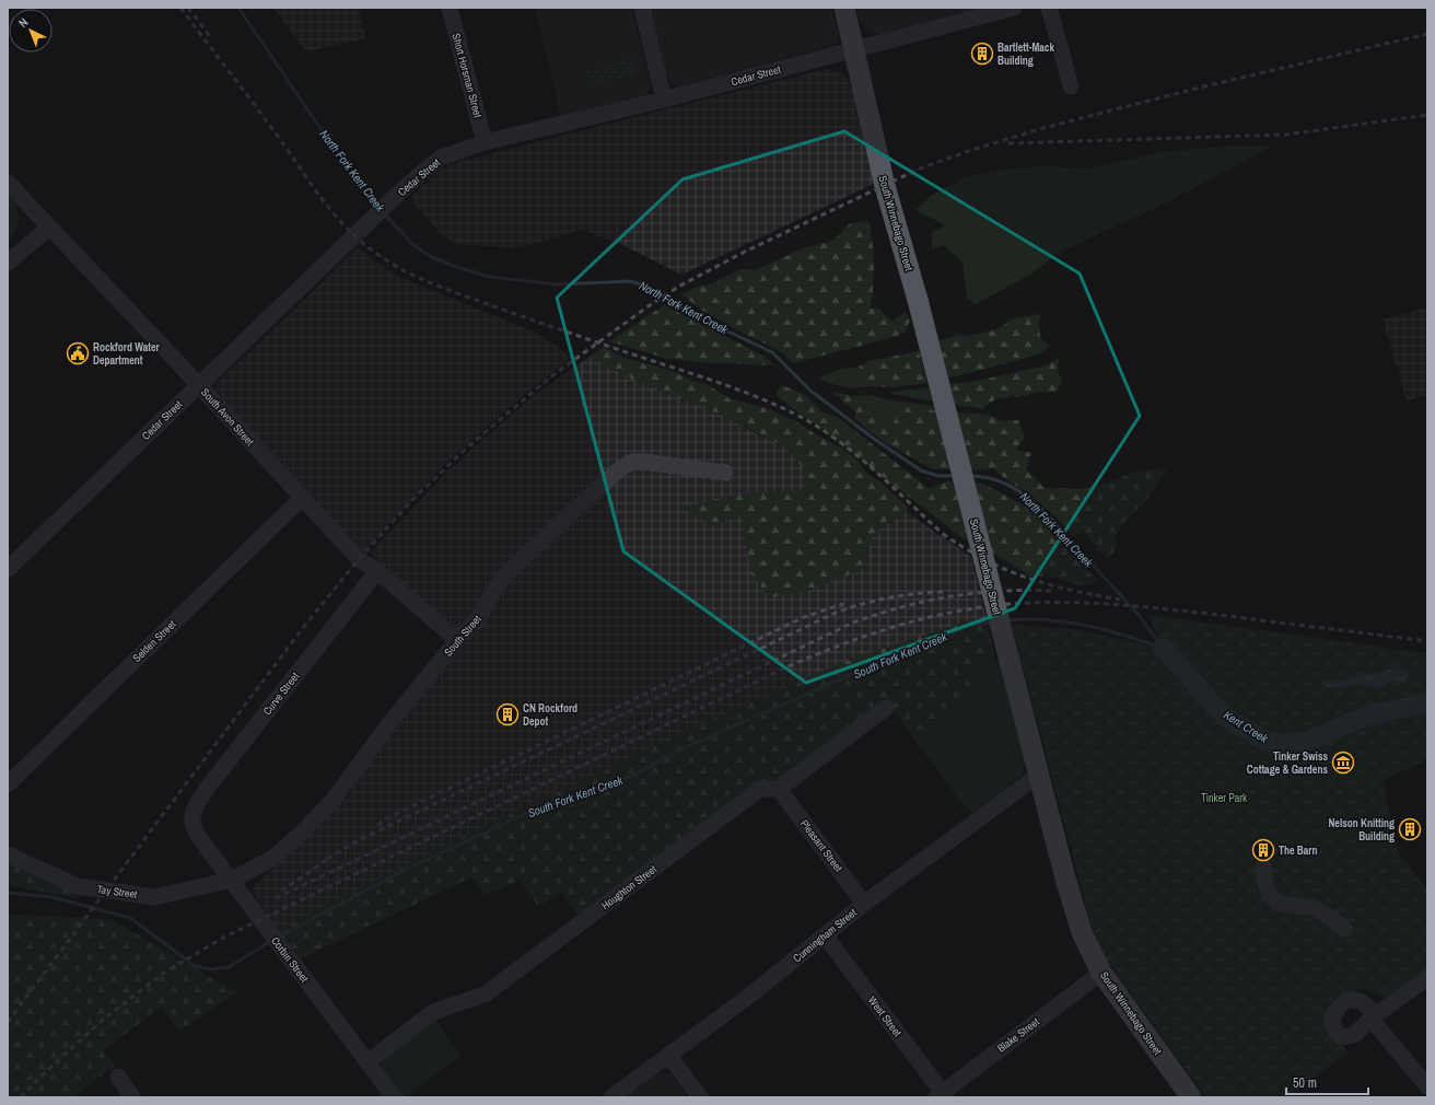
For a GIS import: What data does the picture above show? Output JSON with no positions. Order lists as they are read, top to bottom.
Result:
{
  "streets": {
    "main road": ["South Winnebago Street"],
    "street": [
      "Short Horsman Street",
      "Cedar Street",
      "South Avon Street",
      "South Street",
      "Selden Street",
      "Curve Street",
      "Pleasant Street",
      "Houghton Street",
      "Tay Street",
      "Cunningham Street",
      "Corbin Street",
      "West Street",
      "Blake Street"
    ]
  },
  "crossings": [
    ["Short Horsman Street", "Cedar Street"],
    ["Cedar Street", "South Winnebago Street"],
    ["Cedar Street", "South Avon Street"],
    ["South Winnebago Street", "Cunningham Street"],
    ["South Winnebago Street", "Blake Street"],
    ["South Avon Street", "South Street"],
    ["South Avon Street", "Selden Street"],
    ["South Avon Street", "Curve Street"],
    ["South Street", "Tay Street"],
    ["South Street", "Corbin Street"],
    ["Curve Street", "Corbin Street"],
    ["Pleasant Street", "Houghton Street"],
    ["Pleasant Street", "Cunningham Street"],
    ["Houghton Street", "Corbin Street"],
    ["Tay Street", "Corbin Street"],
    ["Cunningham Street", "West Street"],
    ["West Street", "Blake Street"]
  ],
  "water": ["North Fork Kent Creek", "South Fork Kent Creek", "Kent Creek"],
  "parks": ["Tinker Park"],
  "places": {
    "building": [
      "Bartlett-Mack Building",
      "CN Rockford Depot",
      "Nelson Knitting Building",
      "The Barn"
    ],
    "public building": ["Rockford Water Department"],
    "museum": ["Tinker Swiss Cottage & Gardens"]
  },
  "scale_bar": "50 m",
  "north": "top left"
}
